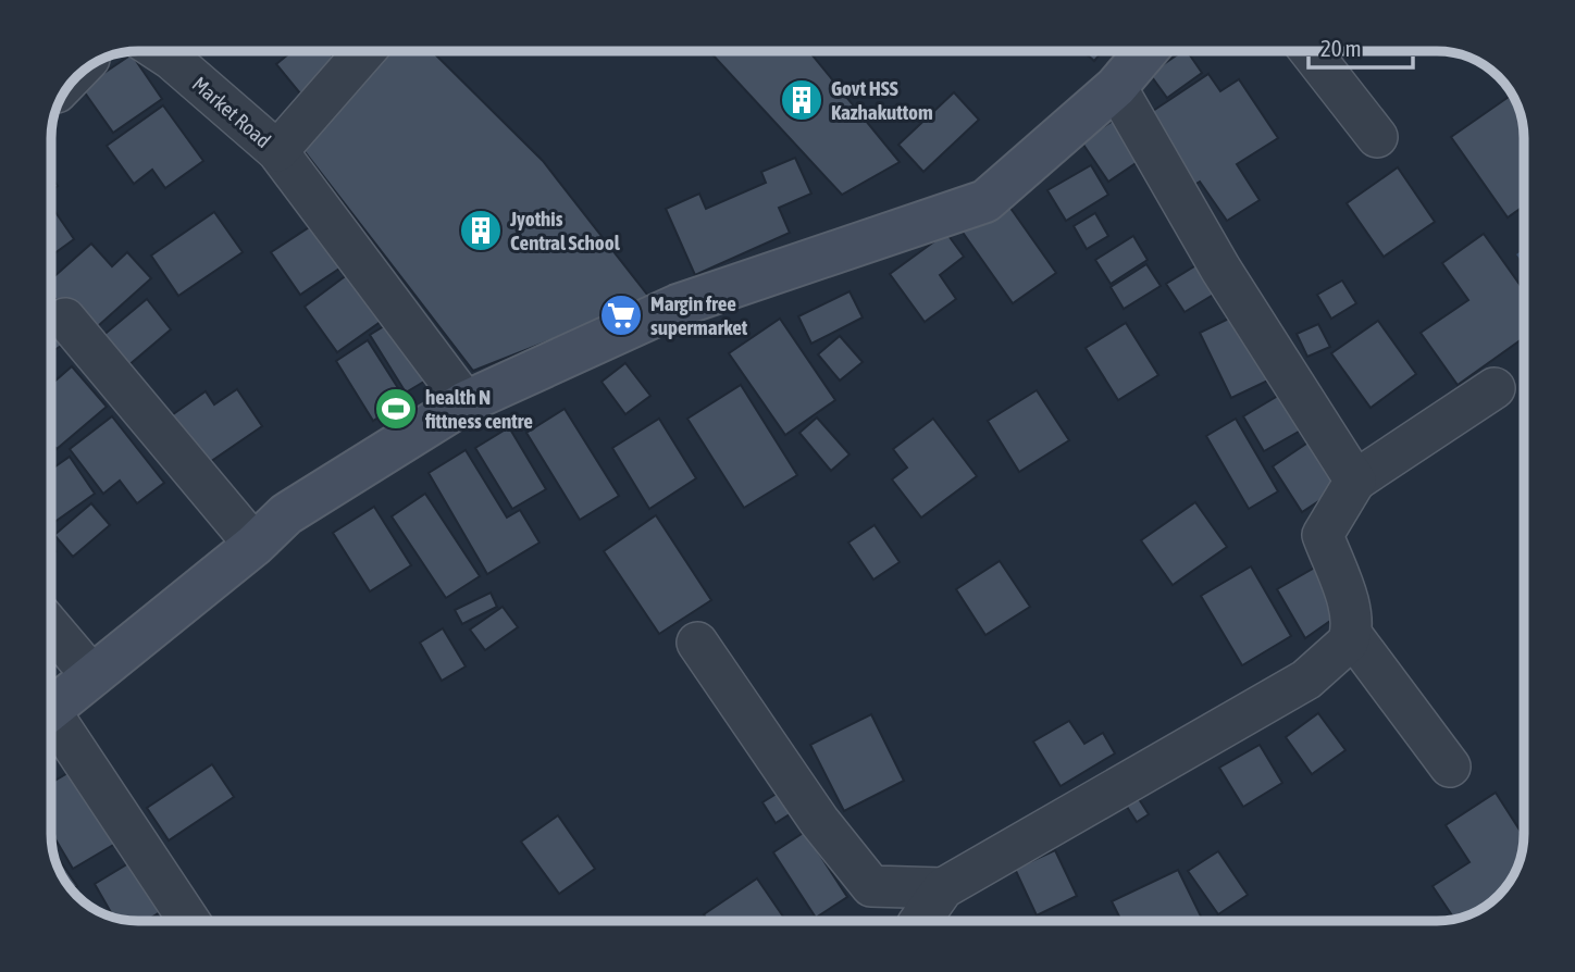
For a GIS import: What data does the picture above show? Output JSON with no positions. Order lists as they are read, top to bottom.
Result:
{
  "streets": {
    "street": ["Market Road"]
  },
  "places": {
    "building": ["Govt HSS Kazhakuttom", "Jyothis Central School"],
    "supermarket": ["Margin free supermarket"],
    "sports": ["health N fittness centre"]
  },
  "scale_bar": "20 m"
}
